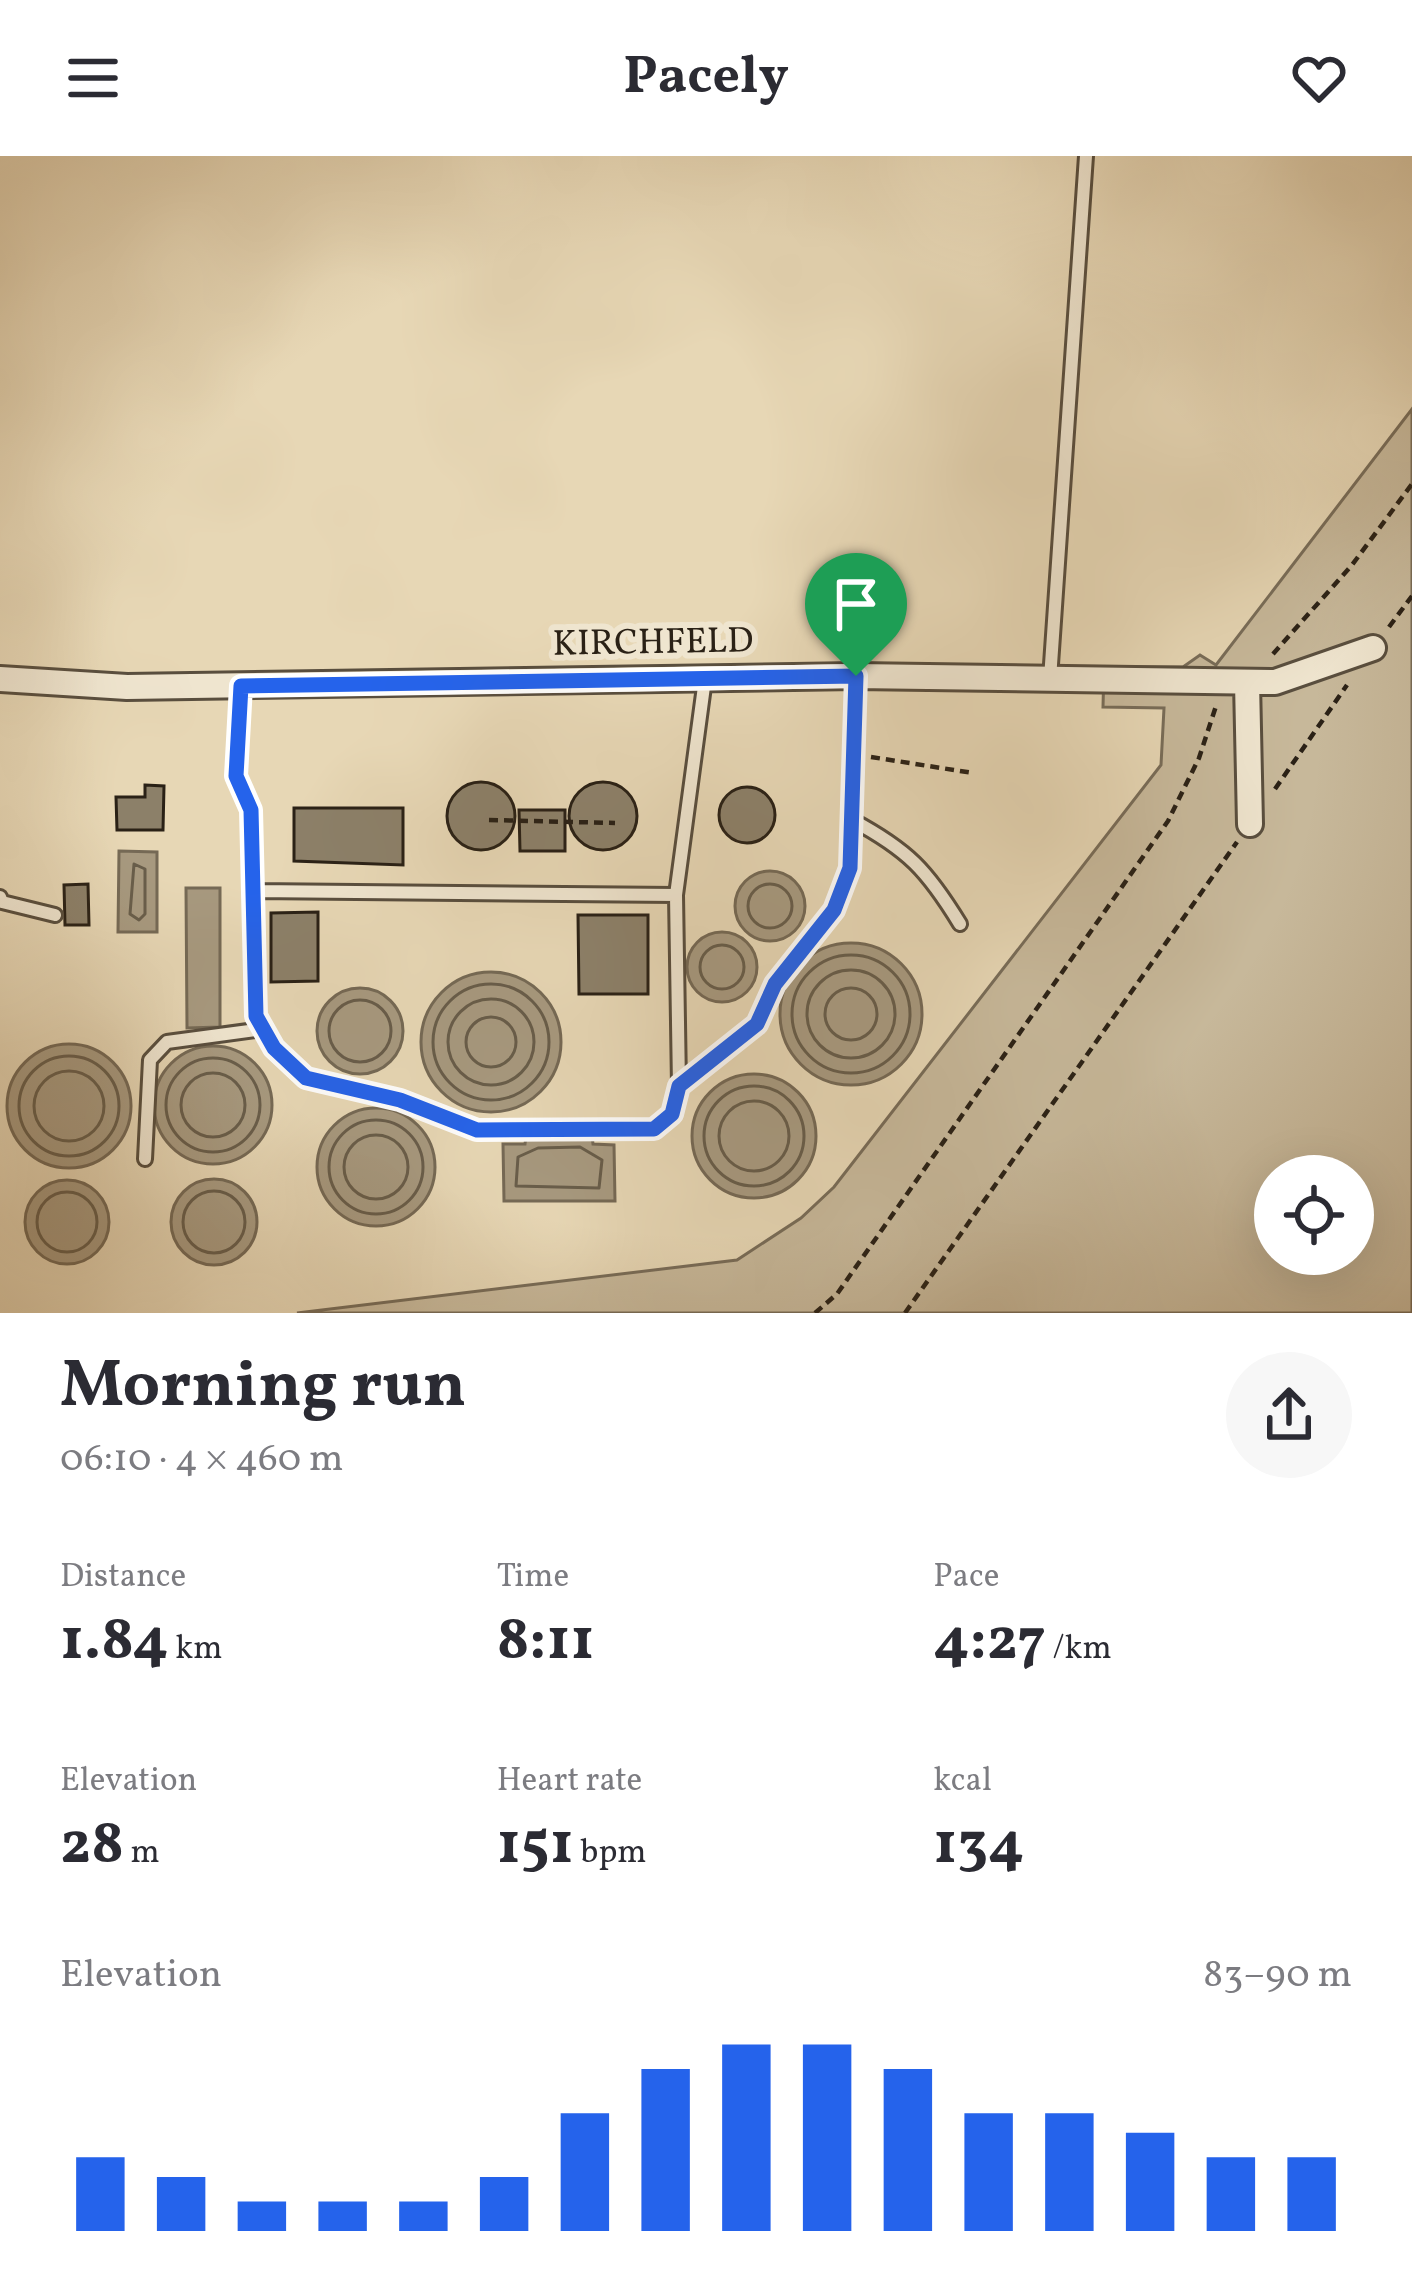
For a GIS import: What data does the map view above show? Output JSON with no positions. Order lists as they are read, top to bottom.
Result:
{
  "streets": {
    "street": ["KIRCHFELD"]
  },
  "page": {
    "header": "Pacely",
    "heading": ["Morning run", "06:10 · 4 × 460 m"],
    "stats": [
      ["Distance", "1.84 km"],
      ["Time", "8:11"],
      ["Pace", "4:27 /km"],
      ["Elevation", "28 m"],
      ["Heart rate", "151 bpm"],
      ["kcal", "134"]
    ],
    "chart": ["Elevation", "83–90 m"]
  }
}
